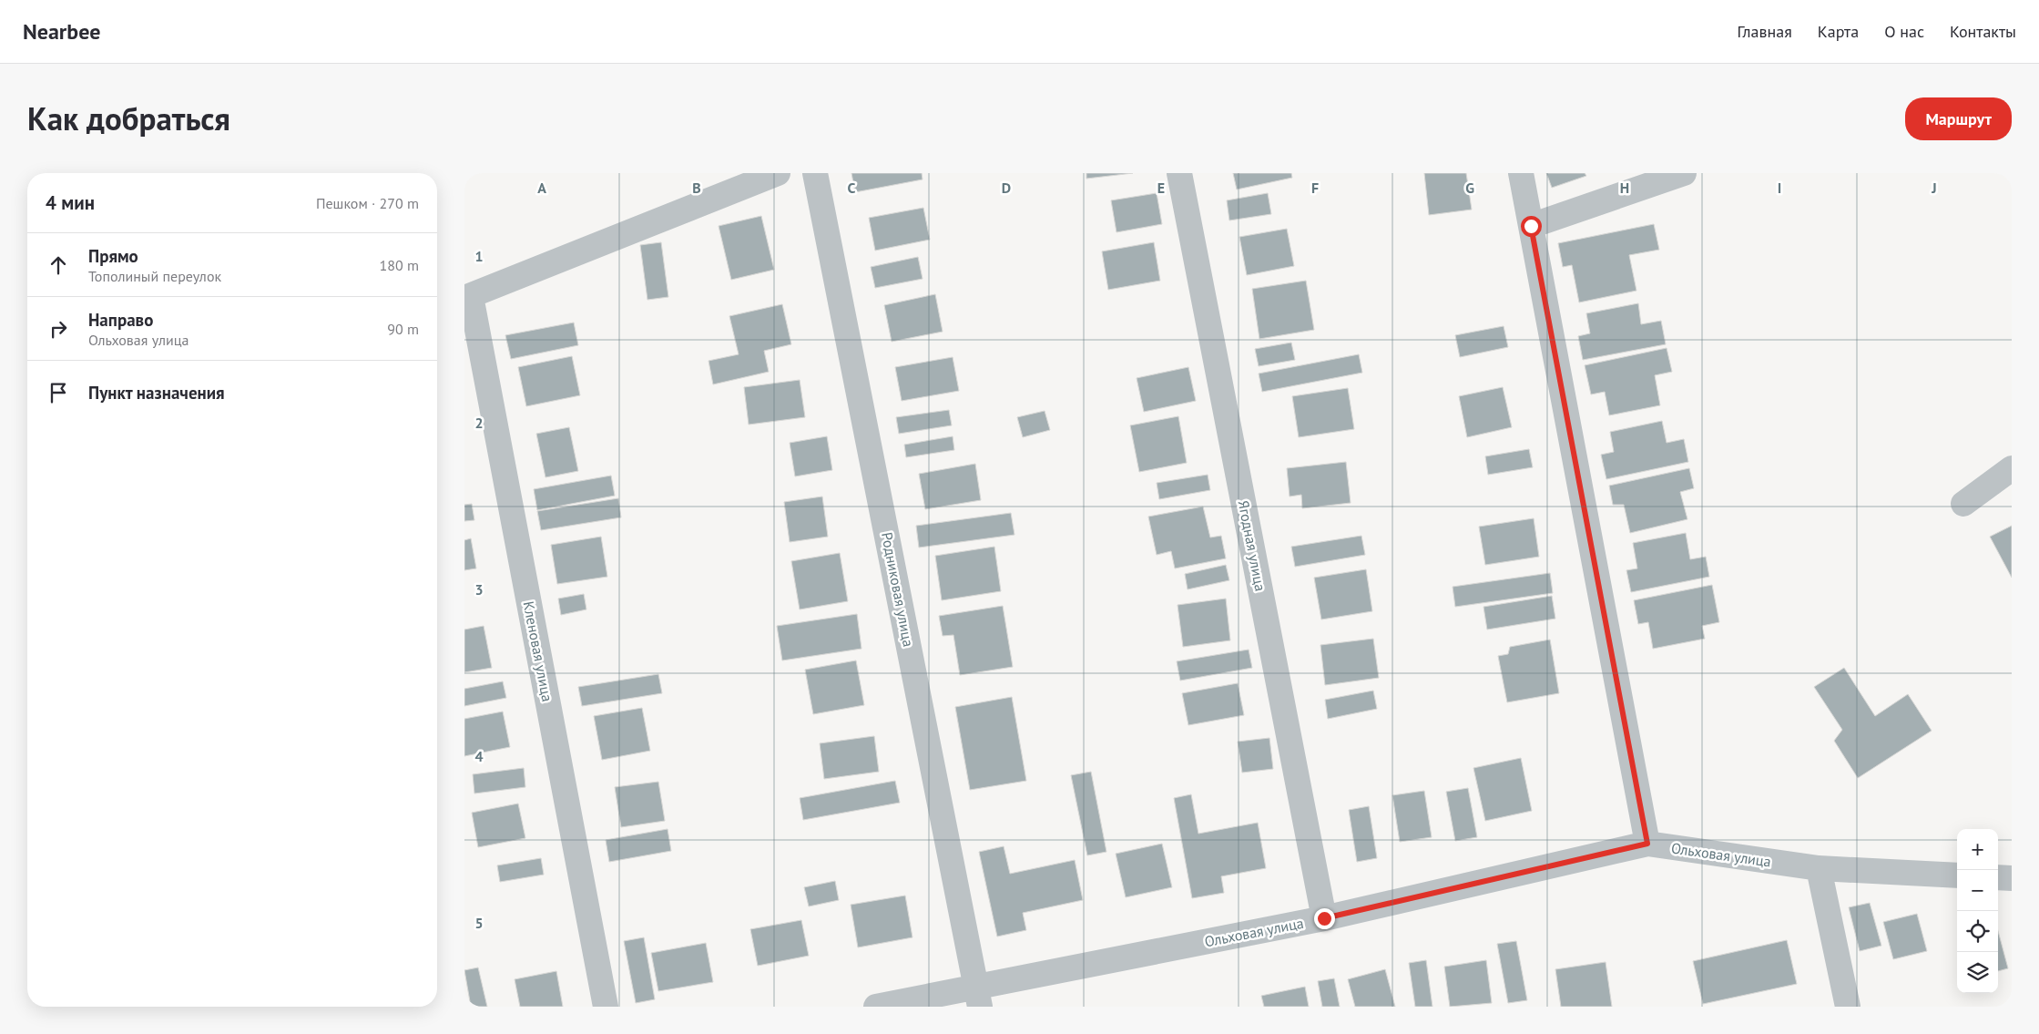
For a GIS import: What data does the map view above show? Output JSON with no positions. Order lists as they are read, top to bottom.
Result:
{
  "streets": {
    "street": [
      "Ягодная улица",
      "Родниковая улица",
      "Кленовая улица",
      "Ольховая улица"
    ]
  },
  "crossings": [
    ["Ягодная улица", "Ольховая улица"],
    ["Родниковая улица", "Ольховая улица"]
  ],
  "page": {
    "header": "Nearbee",
    "nav": [
      "Главная",
      "Карта",
      "О нас",
      "Контакты"
    ],
    "title": "Как добраться",
    "buttons": "Маршрут",
    "heading": ["4 мин", "Пешком · 270 m"],
    "list": [
      ["Прямо", "Тополиный переулок", "180 m"],
      ["Направо", "Ольховая улица", "90 m"],
      "Пункт назначения"
    ],
    "map_buttons": ["+", "−"]
  },
  "grid": {
    "columns": [
      "A",
      "B",
      "C",
      "D",
      "E",
      "F",
      "G",
      "H",
      "I",
      "J"
    ],
    "rows": [
      "1",
      "2",
      "3",
      "4",
      "5"
    ]
  }
}
